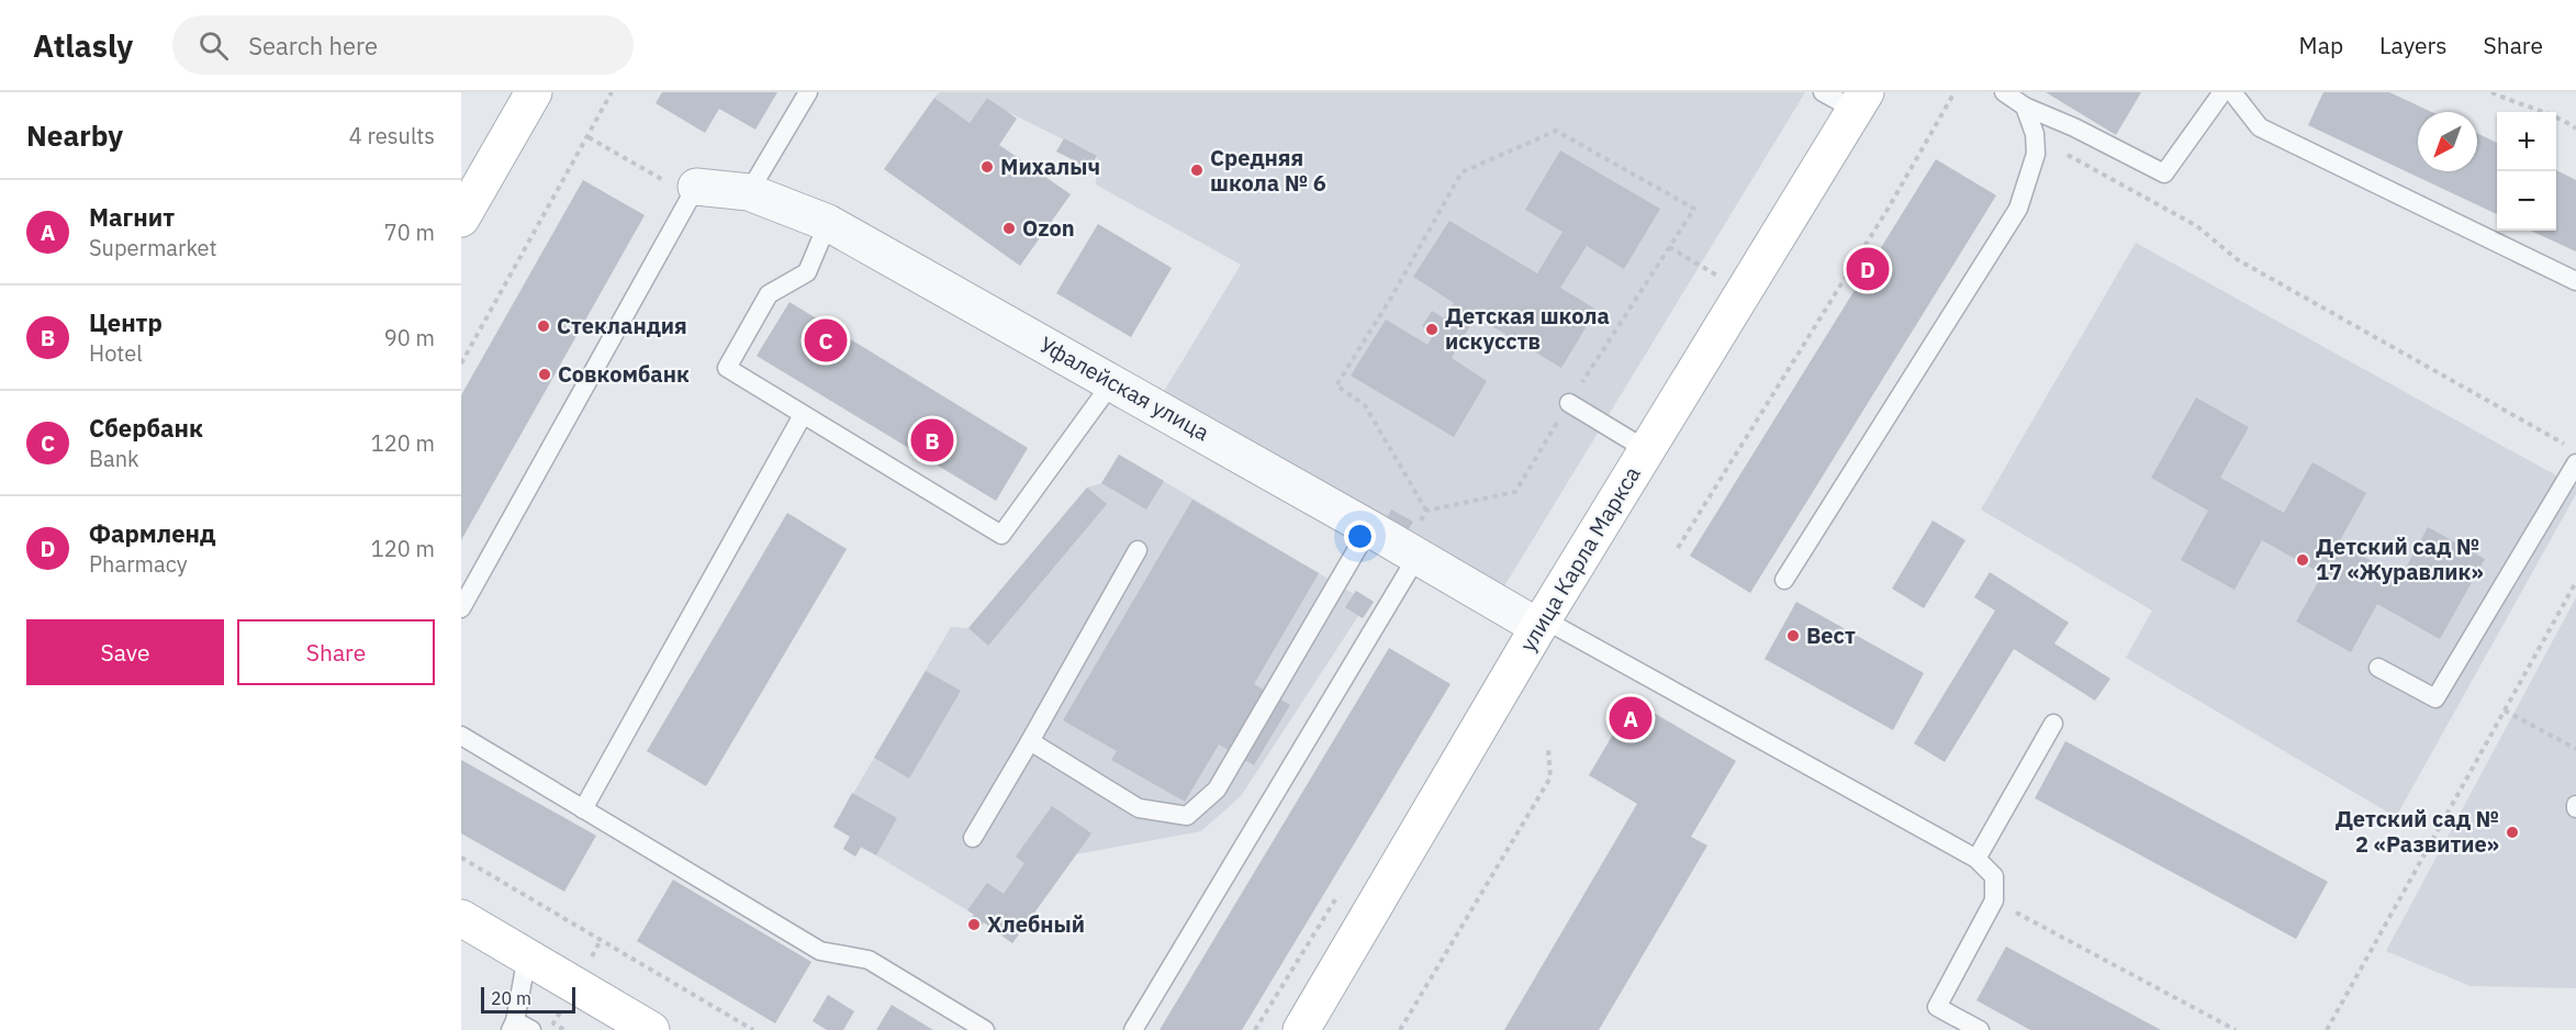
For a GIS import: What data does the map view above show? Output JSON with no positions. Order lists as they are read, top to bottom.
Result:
{
  "streets": {
    "street": ["Уфалейская улица", "улица Карла Маркса"]
  },
  "crossings": [
    ["Уфалейская улица", "улица Карла Маркса"]
  ],
  "places": [
    "Михалыч",
    "Средняя школа № 6",
    "Ozon",
    "Стекландия",
    "Детская школа искусств",
    "Совкомбанк",
    "Детский сад № 17 «Журавлик»",
    "Вест",
    "Детский сад № 2 «Развитие»",
    "Хлебный"
  ],
  "scale_bar": "20 m",
  "north": "bottom left",
  "page": {
    "header": "Atlasly",
    "search": "Search here",
    "nav": ["Map", "Layers", "Share"],
    "heading": ["Nearby", "4 results"],
    "map_buttons": ["+", "−"],
    "list": [
      {
        "mark": "A",
        "name": "Магнит",
        "note": "Supermarket",
        "value": "70 m"
      },
      {
        "mark": "B",
        "name": "Центр",
        "note": "Hotel",
        "value": "90 m"
      },
      {
        "mark": "C",
        "name": "Сбербанк",
        "note": "Bank",
        "value": "120 m"
      },
      {
        "mark": "D",
        "name": "Фармленд",
        "note": "Pharmacy",
        "value": "120 m"
      }
    ],
    "pins": [
      "D",
      "C",
      "B",
      "A"
    ],
    "buttons": ["Save", "Share"],
    "scale": "20 m"
  }
}
